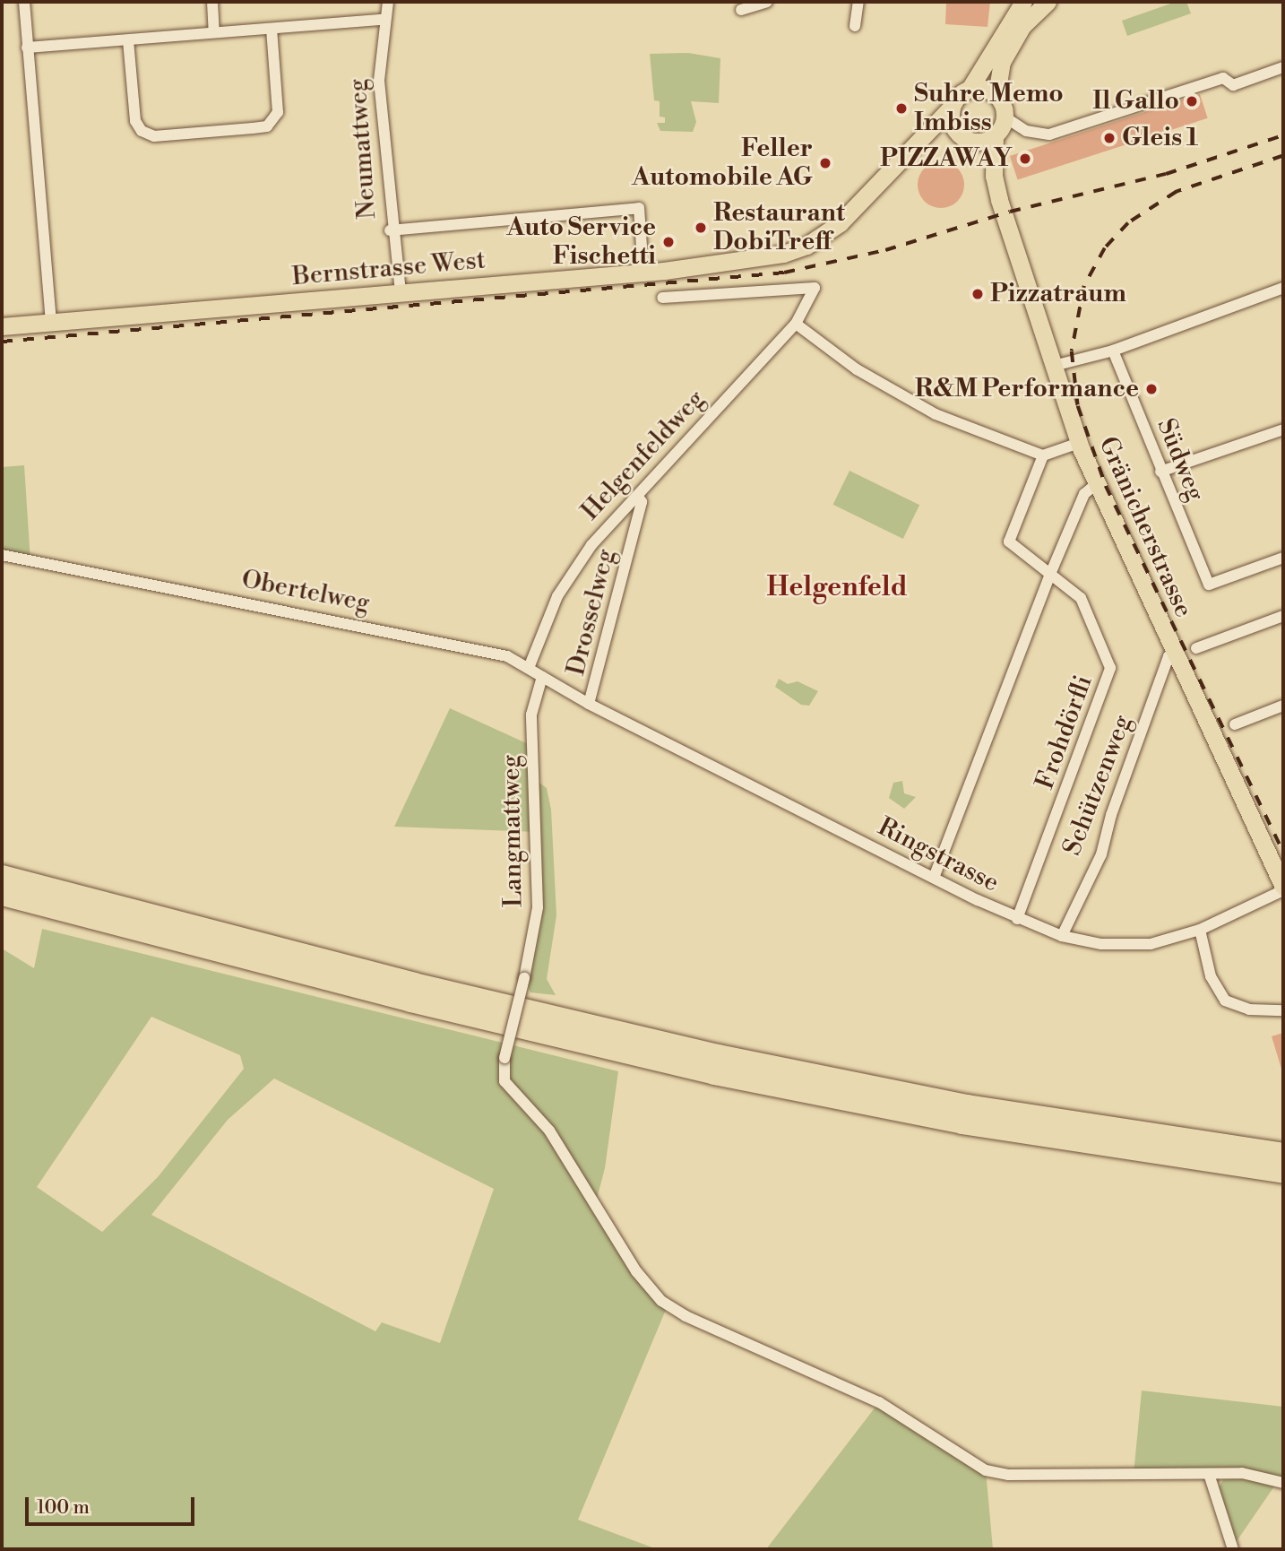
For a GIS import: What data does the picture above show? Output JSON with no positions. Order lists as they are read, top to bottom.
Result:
{
  "streets": {
    "main road": ["Bernstrasse West", "Gränicherstrasse"],
    "street": [
      "Neumattweg",
      "Helgenfeldweg",
      "Südweg",
      "Obertelweg",
      "Drosselweg",
      "Frohdörfli",
      "Schützenweg",
      "Langmattweg",
      "Ringstrasse"
    ]
  },
  "crossings": [
    ["Neumattweg", "Bernstrasse West"],
    ["Bernstrasse West", "Gränicherstrasse"],
    ["Helgenfeldweg", "Obertelweg"],
    ["Helgenfeldweg", "Drosselweg"],
    ["Gränicherstrasse", "Schützenweg"],
    ["Gränicherstrasse", "Ringstrasse"],
    ["Obertelweg", "Drosselweg"],
    ["Obertelweg", "Langmattweg"],
    ["Obertelweg", "Ringstrasse"],
    ["Drosselweg", "Ringstrasse"],
    ["Frohdörfli", "Ringstrasse"],
    ["Schützenweg", "Ringstrasse"]
  ],
  "districts": ["Helgenfeld"],
  "places": [
    "Il Gallo",
    "Suhre Memo Imbiss",
    "Gleis 1",
    "PIZZAWAY",
    "Feller Automobile AG",
    "Restaurant DobiTreff",
    "Auto Service Fischetti",
    "Pizzatraum",
    "R&M Performance"
  ],
  "scale_bar": "100 m"
}
